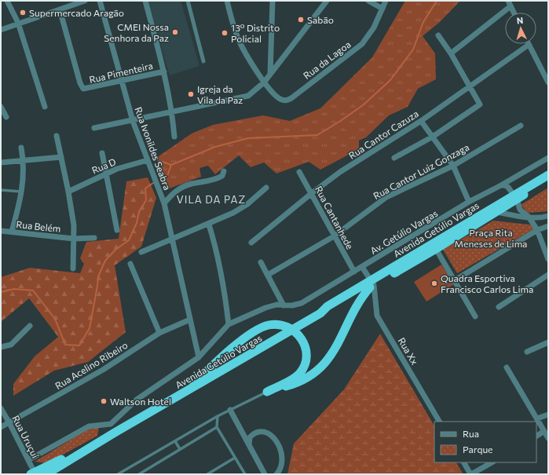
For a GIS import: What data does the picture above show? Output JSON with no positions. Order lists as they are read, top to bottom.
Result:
{
  "streets": {
    "highway": ["Avenida Getúlio Vargas"],
    "street": [
      "Rua da Lagoa",
      "Rua Pimenteira",
      "Rua Cantor Cazuza",
      "Rua Ivonildes Seabra",
      "Rua D",
      "Rua Cantor Luiz Gonzaga",
      "Rua Cantanhede",
      "Rua Belém",
      "Av. Getúlio Vargas",
      "Rua Xx",
      "Rua Acelino Ribeiro",
      "Rua Uruçuí"
    ]
  },
  "crossings": [
    ["Rua Pimenteira", "Rua Ivonildes Seabra"],
    ["Rua Cantor Cazuza", "Rua Cantanhede"],
    ["Rua Ivonildes Seabra", "Rua D"],
    ["Rua Ivonildes Seabra", "Rua Acelino Ribeiro"],
    ["Rua Cantor Luiz Gonzaga", "Rua Cantanhede"],
    ["Rua Cantanhede", "Av. Getúlio Vargas"],
    ["Avenida Getúlio Vargas", "Rua Xx"],
    ["Rua Acelino Ribeiro", "Rua Uruçuí"]
  ],
  "districts": ["VILA DA PAZ"],
  "parks": ["Praça Rita Meneses de Lima"],
  "places": [
    "Supermercado Aragão",
    "Sabão",
    "CMEI Nossa Senhora da Paz",
    "13° Distrito Policial",
    "Igreja da Vila da Paz",
    "Quadra Esportiva Francisco Carlos Lima",
    "Waltson Hotel"
  ],
  "legend": ["Rua", "Parque"],
  "north": "top"
}
